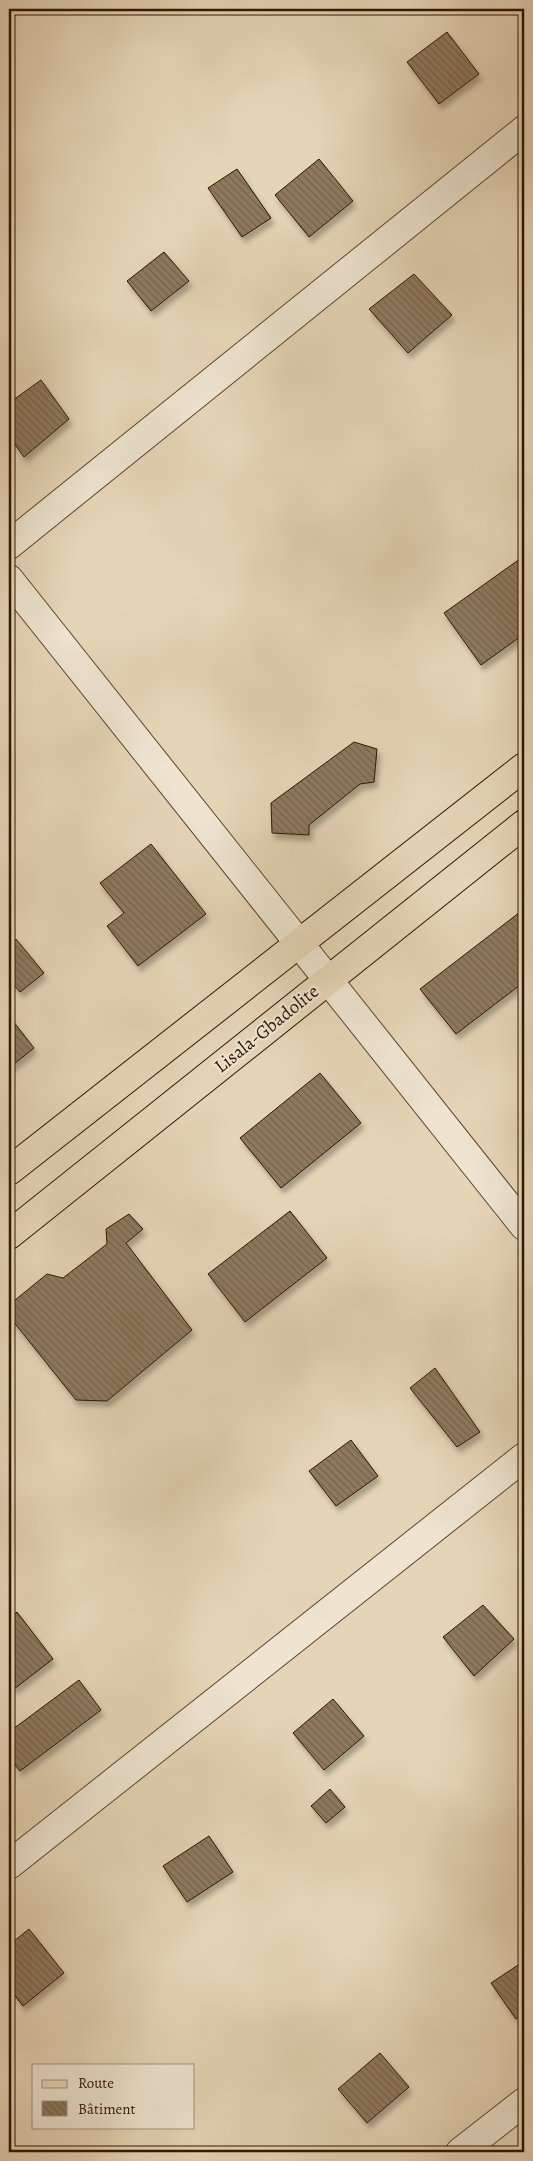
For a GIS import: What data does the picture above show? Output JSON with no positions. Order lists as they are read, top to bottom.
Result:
{
  "streets": {
    "main road": ["Lisala-Gbadolite"]
  },
  "legend": ["Route", "Bâtiment"]
}
